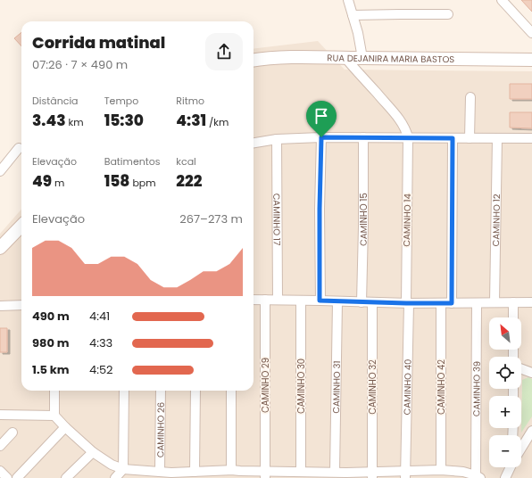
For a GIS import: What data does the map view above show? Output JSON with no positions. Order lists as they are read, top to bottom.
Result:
{
  "streets": {
    "main road": ["RUA DEJANIRA MARIA BASTOS"],
    "street": [
      "CAMINHO 17",
      "CAMINHO 15",
      "CAMINHO 14",
      "CAMINHO 12",
      "CAMINHO 29",
      "CAMINHO 30",
      "CAMINHO 31",
      "CAMINHO 32",
      "CAMINHO 40",
      "CAMINHO 42",
      "CAMINHO 39",
      "CAMINHO 26"
    ]
  },
  "crossings": [
    ["CAMINHO 14", "CAMINHO 40"]
  ],
  "north": "top left",
  "page": {
    "heading": ["Corrida matinal", "07:26 · 7 × 490 m"],
    "stats": [
      ["Distância", "3.43 km"],
      ["Tempo", "15:30"],
      ["Ritmo", "4:31 /km"],
      ["Elevação", "49 m"],
      ["Batimentos", "158 bpm"],
      ["kcal", "222"]
    ],
    "chart": ["Elevação", "267–273 m"],
    "list": [
      {
        "name": "490 m",
        "note": "4:41"
      },
      {
        "name": "980 m",
        "note": "4:33"
      },
      {
        "name": "1.5 km",
        "note": "4:52"
      }
    ],
    "map_buttons": ["+", "−"]
  }
}
